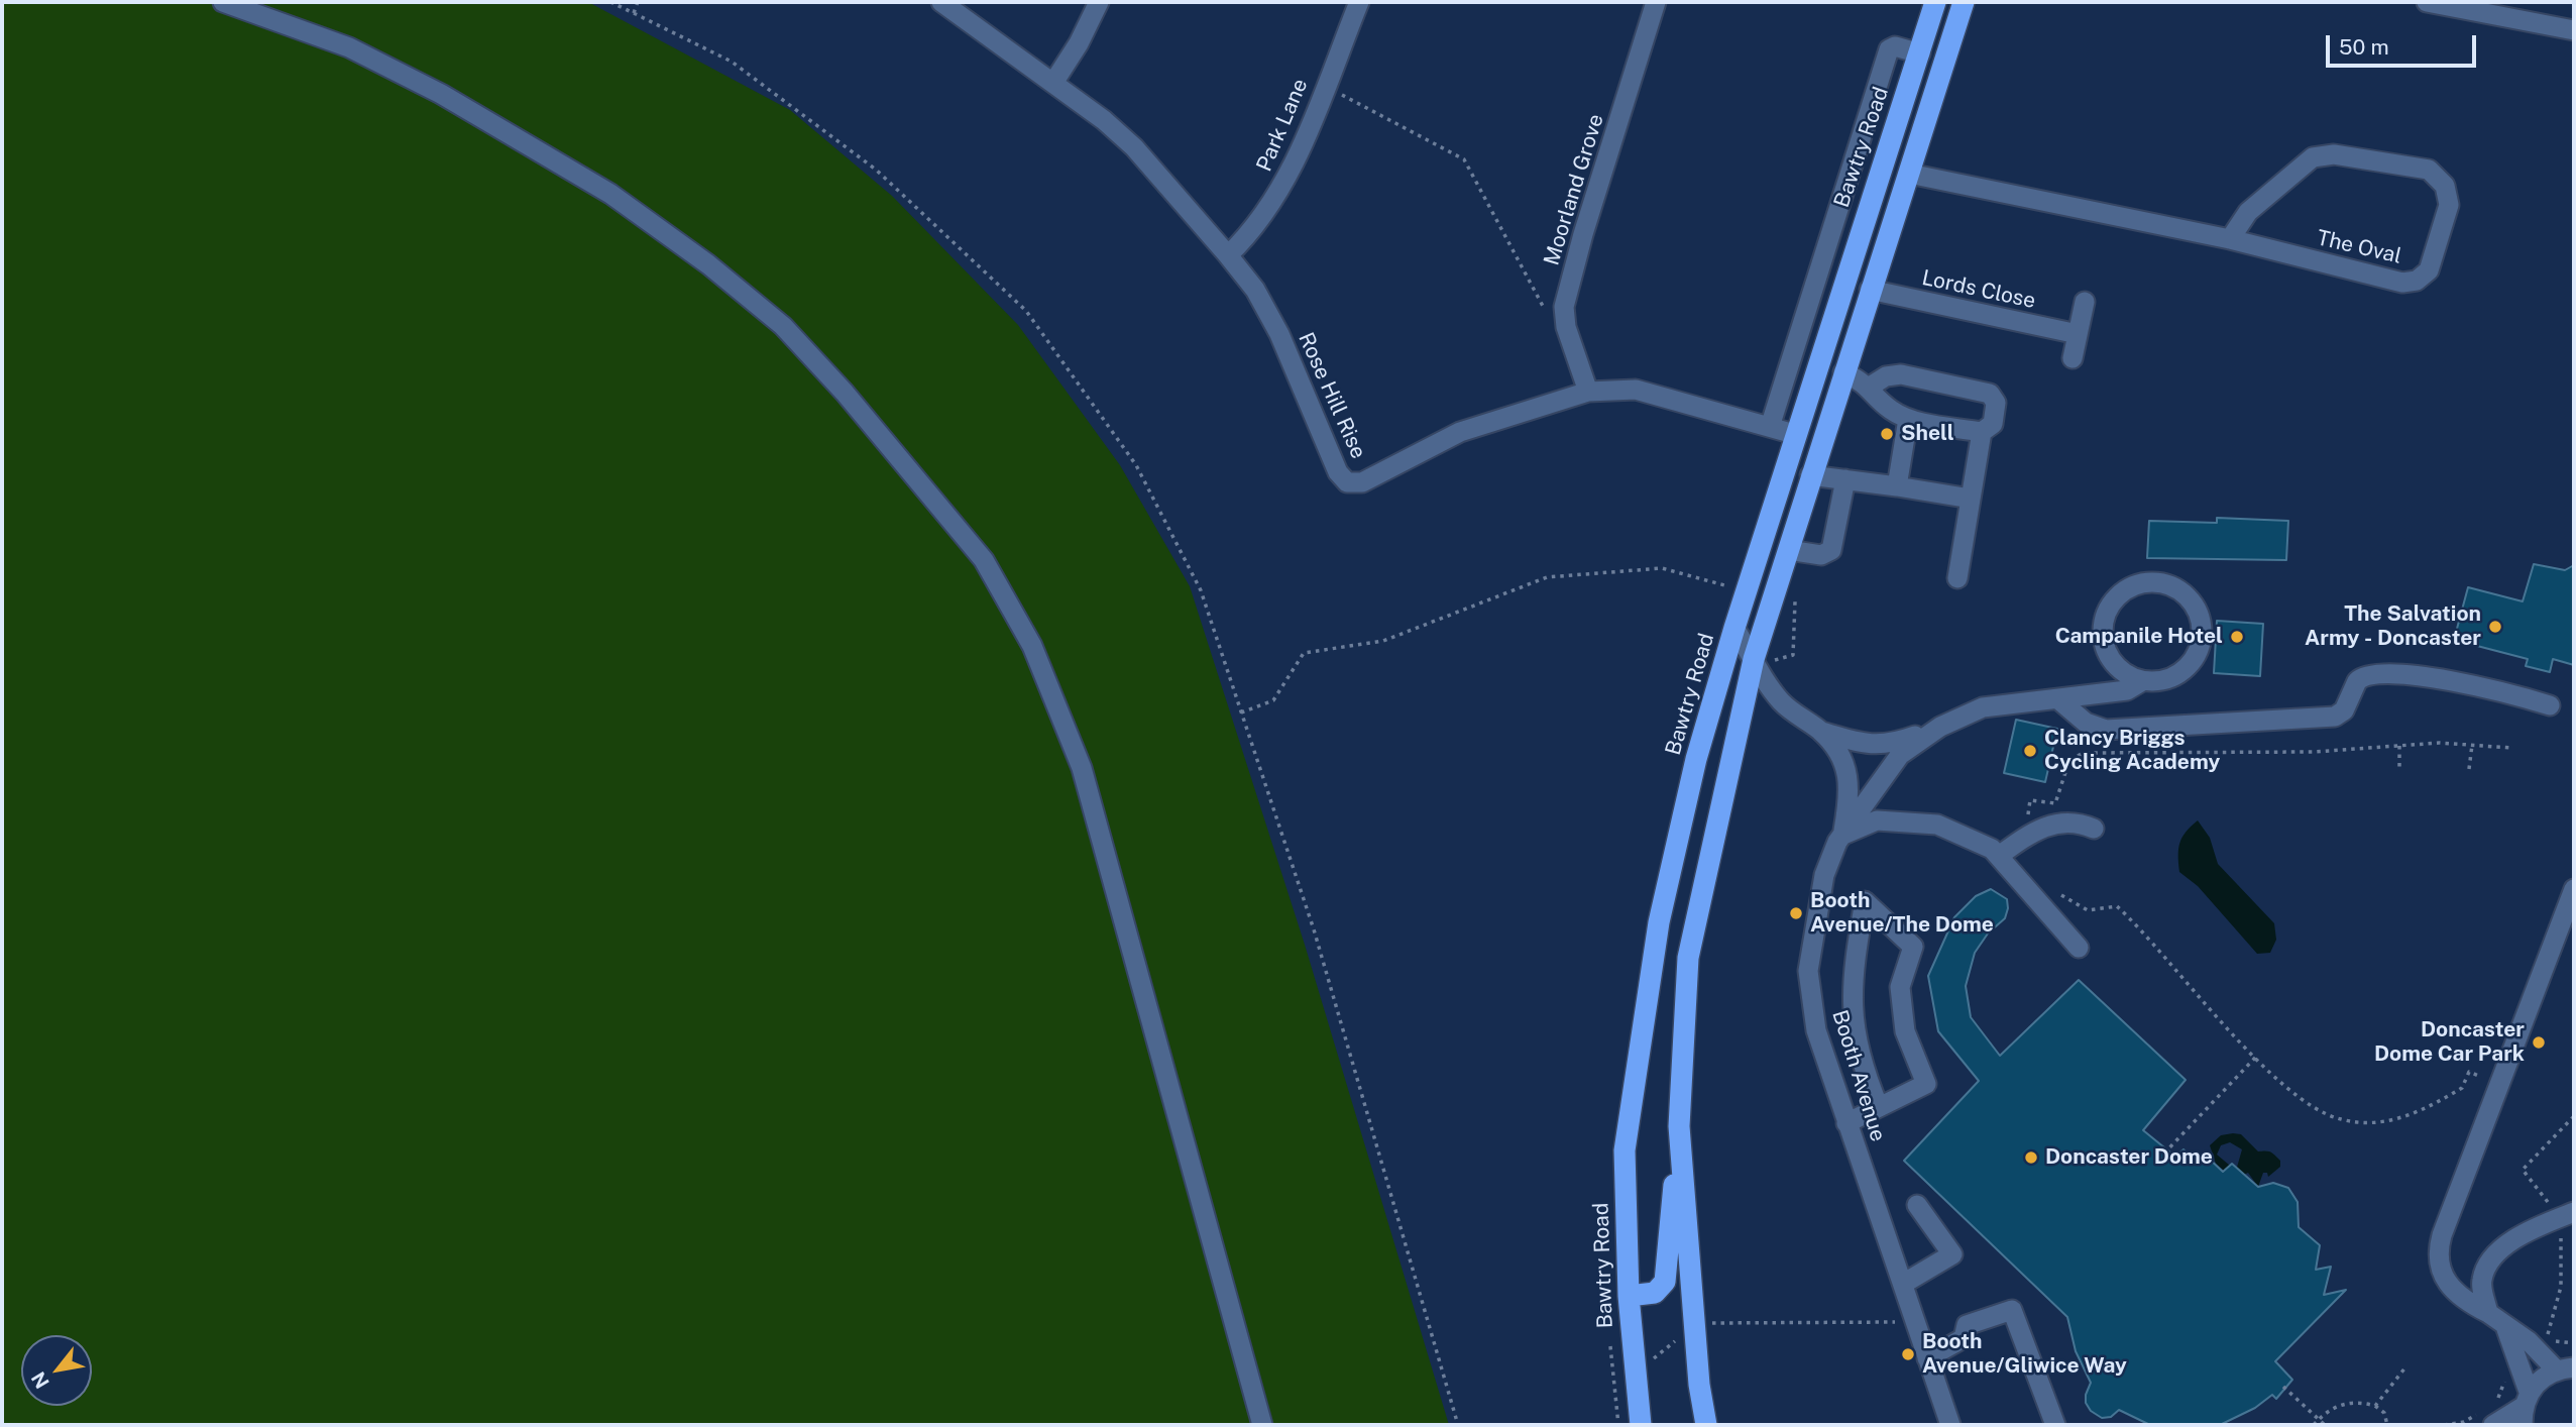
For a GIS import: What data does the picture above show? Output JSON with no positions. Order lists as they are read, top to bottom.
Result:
{
  "streets": {
    "highway": ["Bawtry Road"],
    "street": [
      "Park Lane",
      "Moorland Grove",
      "The Oval",
      "Lords Close",
      "Rose Hill Rise",
      "Booth Avenue"
    ]
  },
  "crossings": [
    ["Park Lane", "Rose Hill Rise"],
    ["Bawtry Road", "Rose Hill Rise"],
    ["Moorland Grove", "Rose Hill Rise"]
  ],
  "places": [
    "Shell",
    "The Salvation Army - Doncaster",
    "Campanile Hotel",
    "Clancy Briggs Cycling Academy",
    "Booth Avenue/The Dome",
    "Doncaster Dome Car Park",
    "Doncaster Dome",
    "Booth Avenue/Gliwice Way"
  ],
  "scale_bar": "50 m",
  "north": "bottom left"
}
